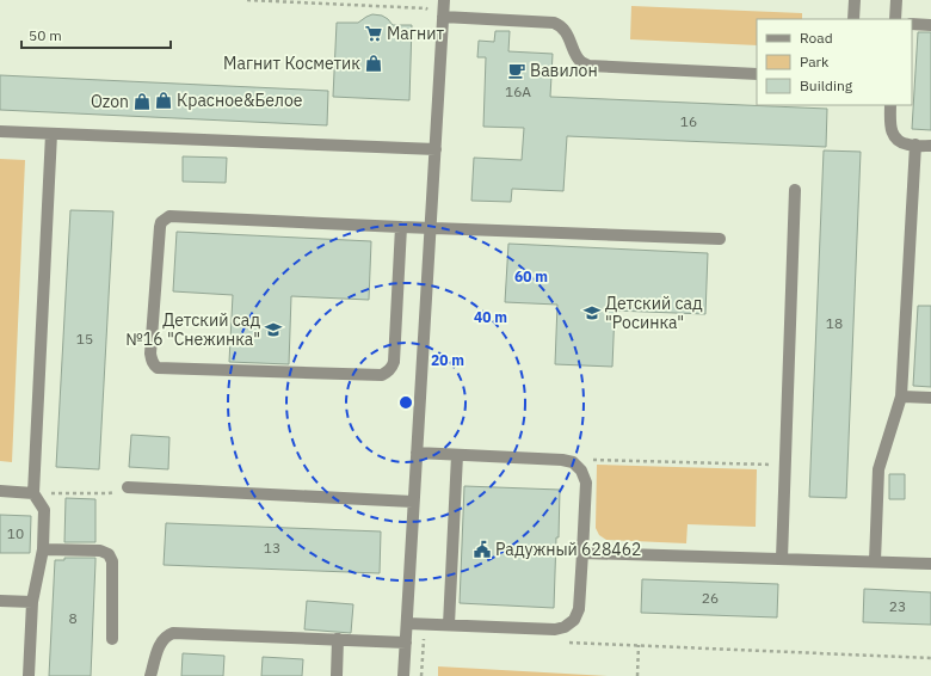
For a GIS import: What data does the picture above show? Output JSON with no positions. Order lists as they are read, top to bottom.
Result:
{
  "places": {
    "supermarket": ["Магнит"],
    "shop": ["Магнит Косметик", "Красное&Белое", "Ozon"],
    "cafe": ["Вавилон"],
    "school or university": ["Детский сад \"Росинка\"", "Детский сад №16 \"Снежинка\""],
    "public building": ["Радужный 628462"]
  },
  "house_numbers": [
    "16А",
    "16",
    "18",
    "15",
    "10",
    "13",
    "26",
    "23",
    "8"
  ],
  "legend": ["Road", "Park", "Building"],
  "scale_bar": "50 m",
  "rings": ["60 m", "40 m", "20 m"]
}
